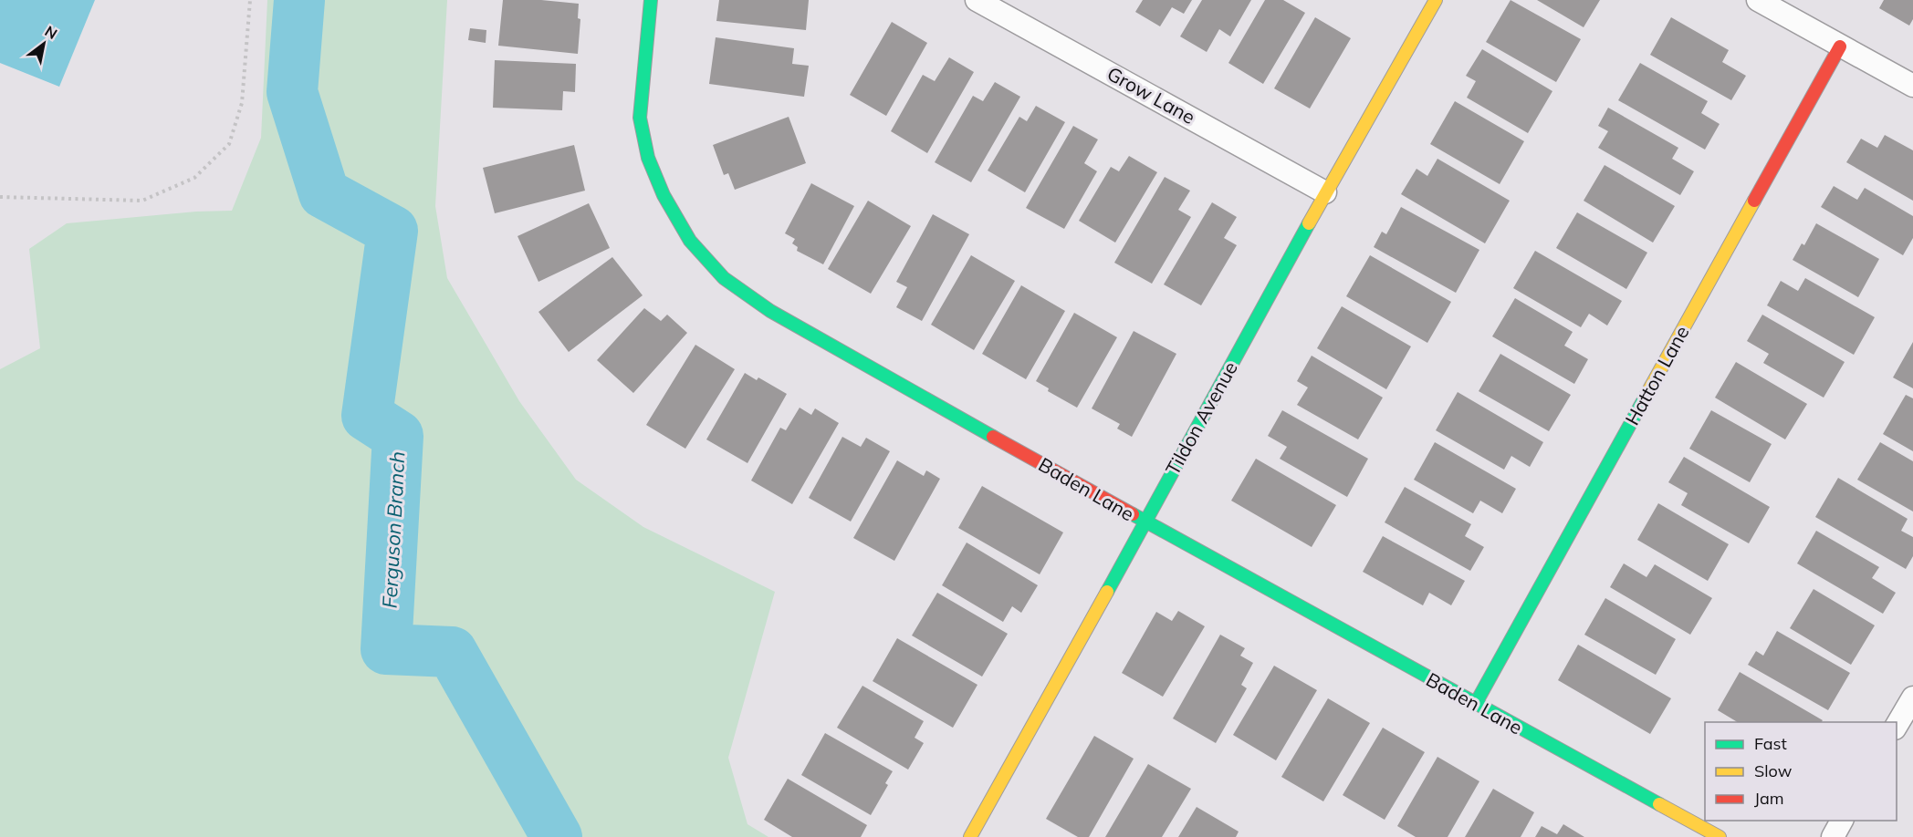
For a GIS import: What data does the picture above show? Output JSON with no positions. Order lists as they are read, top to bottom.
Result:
{
  "streets": {
    "street": [
      "Grow Lane",
      "Hatton Lane",
      "Tildon Avenue",
      "Baden Lane"
    ]
  },
  "crossings": [
    ["Grow Lane", "Tildon Avenue"],
    ["Hatton Lane", "Baden Lane"],
    ["Tildon Avenue", "Baden Lane"]
  ],
  "water": ["Ferguson Branch"],
  "legend": ["Fast", "Slow", "Jam"],
  "north": "top right"
}
